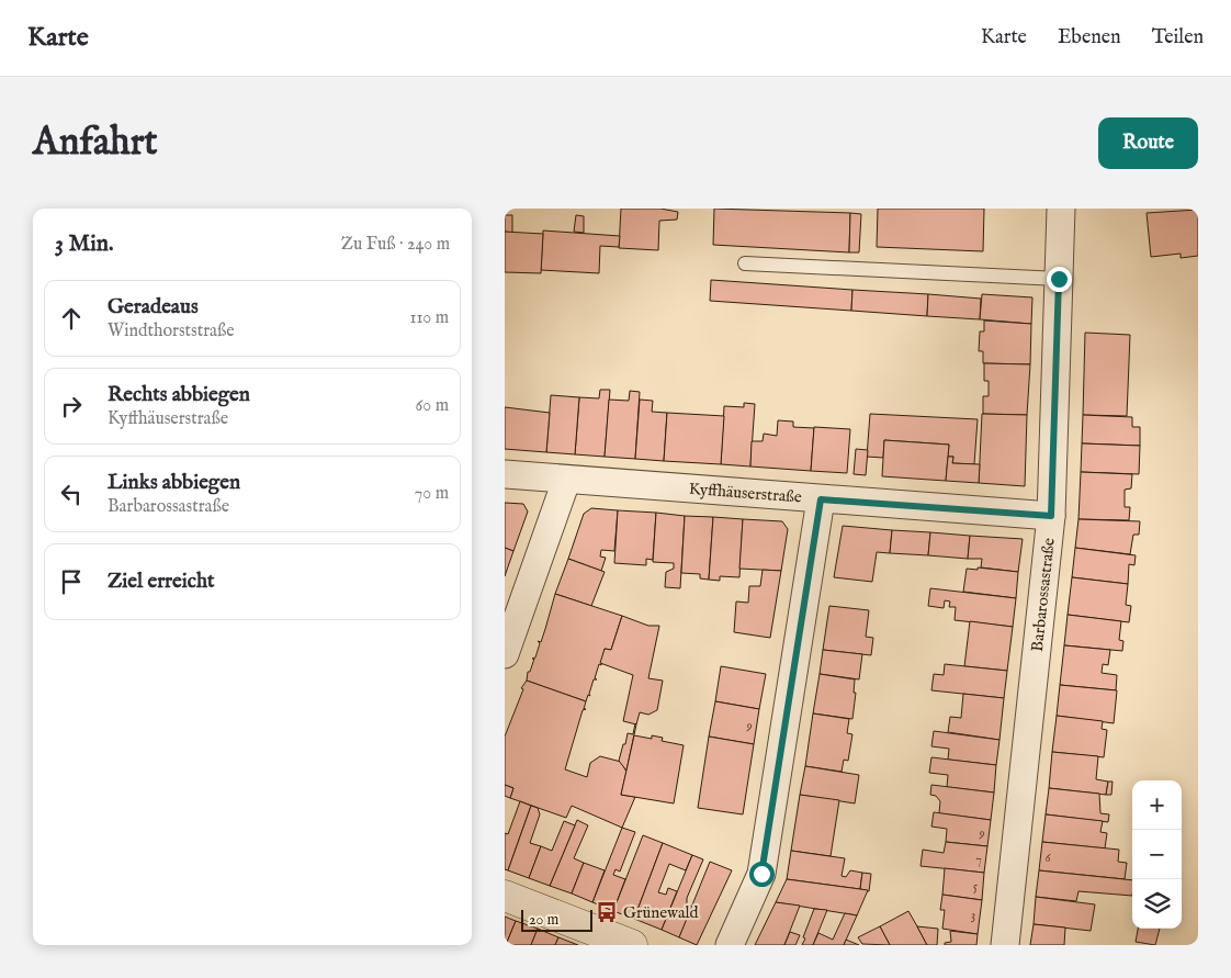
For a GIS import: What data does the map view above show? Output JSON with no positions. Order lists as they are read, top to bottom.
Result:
{
  "streets": {
    "street": ["Kyffhäuserstraße", "Barbarossastraße"]
  },
  "crossings": [
    ["Kyffhäuserstraße", "Barbarossastraße"]
  ],
  "places": {
    "bus stop": ["Grünewald"]
  },
  "house_numbers": [
    "9",
    "9",
    "6",
    "7",
    "5",
    "3"
  ],
  "scale_bar": "20 m",
  "page": {
    "header": "Karte",
    "nav": ["Karte", "Ebenen", "Teilen"],
    "buttons": "Route",
    "title": "Anfahrt",
    "heading": ["3 Min.", "Zu Fuß · 240 m"],
    "list": [
      ["Geradeaus", "Windthorststraße", "110 m"],
      ["Rechts abbiegen", "Kyffhäuserstraße", "60 m"],
      ["Links abbiegen", "Barbarossastraße", "70 m"],
      "Ziel erreicht"
    ],
    "map_buttons": ["+", "−"],
    "scale": "20 m"
  }
}
